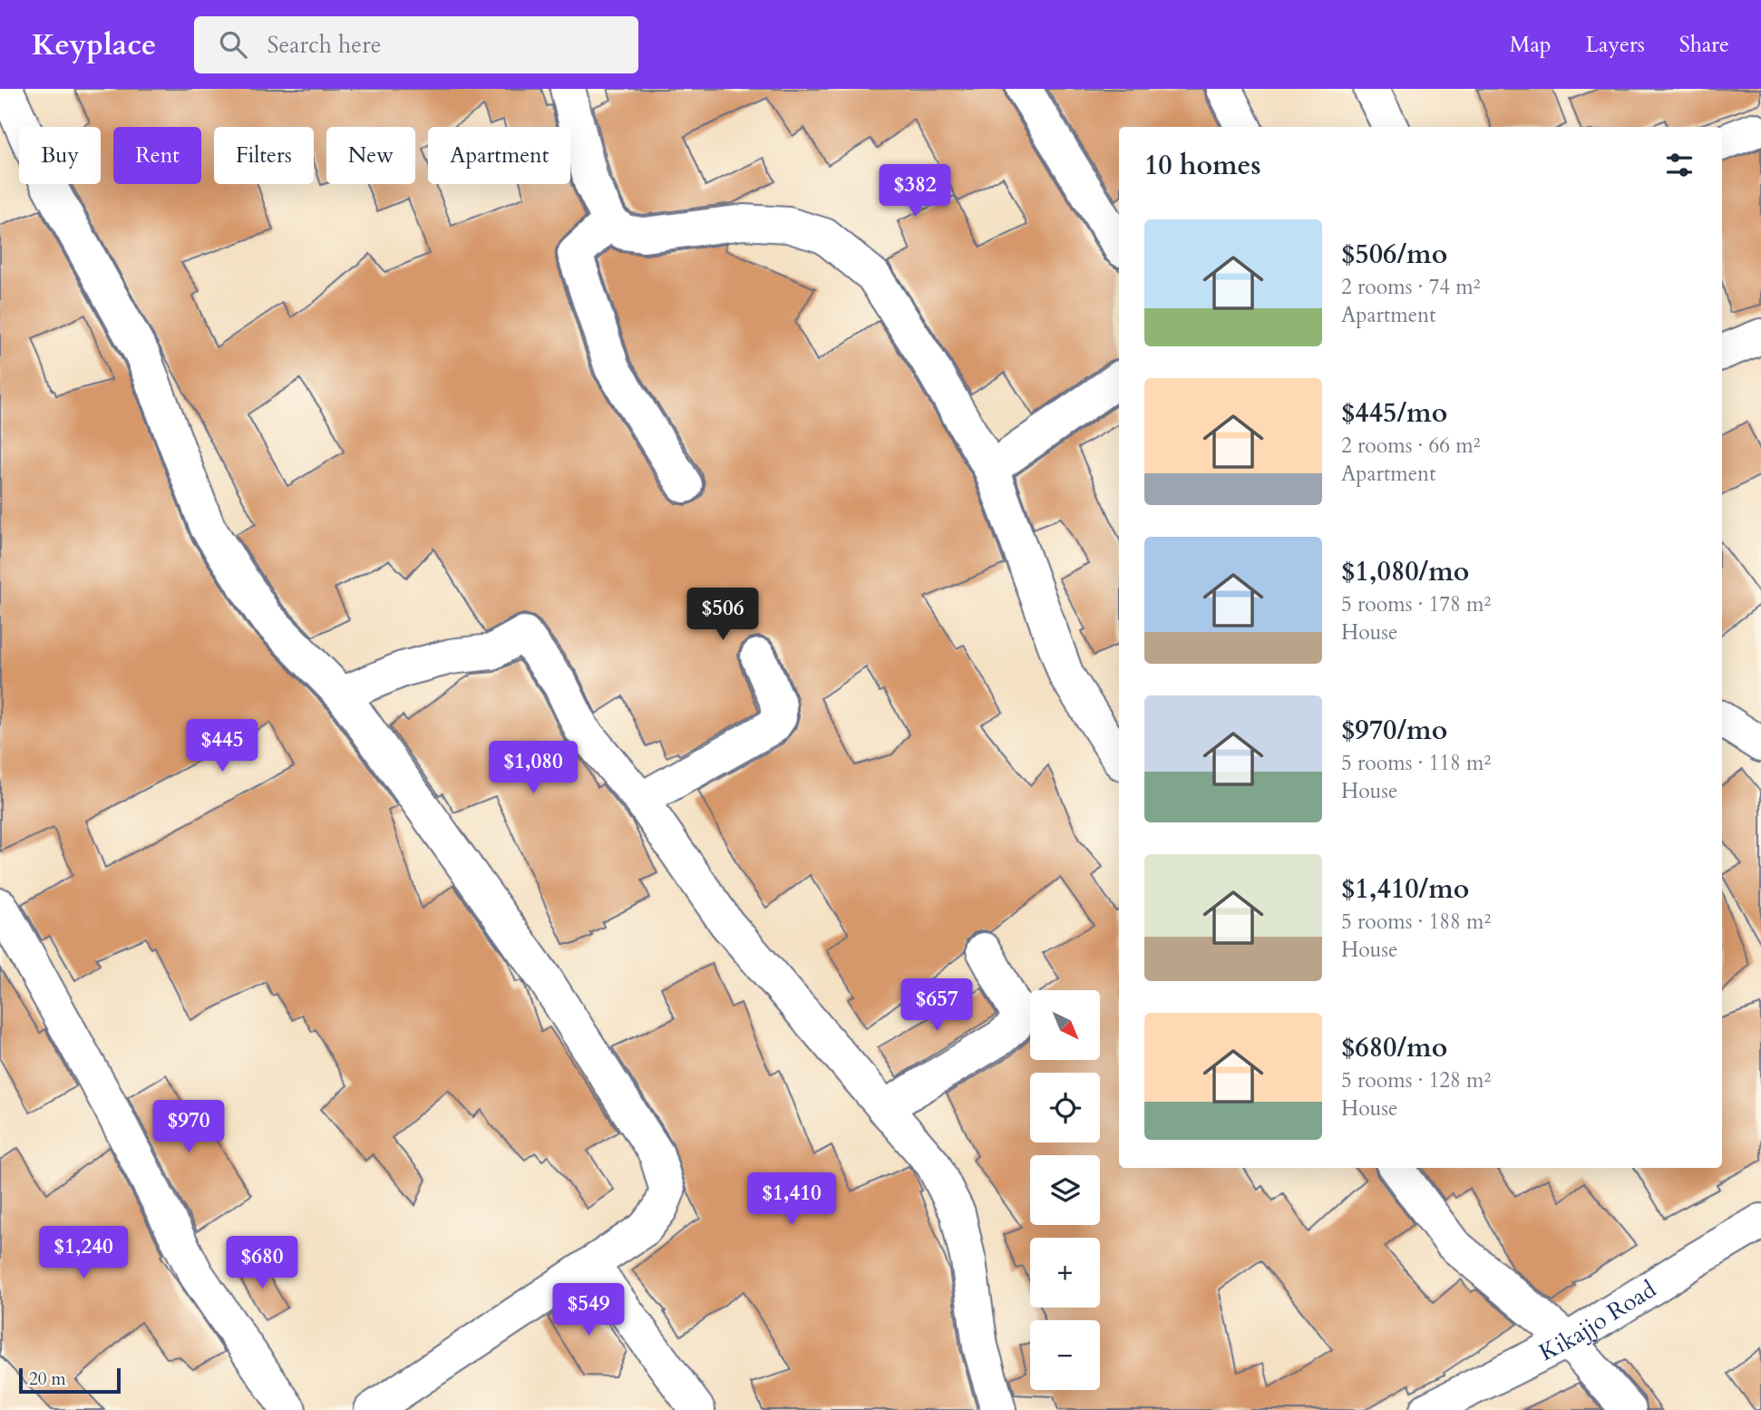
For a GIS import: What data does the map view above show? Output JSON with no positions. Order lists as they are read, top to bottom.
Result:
{
  "streets": {
    "street": ["Kikajjo Road"]
  },
  "scale_bar": "20 m",
  "north": "bottom right",
  "page": {
    "header": "Keyplace",
    "search": "Search here",
    "nav": ["Map", "Layers", "Share"],
    "chip": [
      "Buy",
      "Rent",
      "Filters",
      "New",
      "Apartment"
    ],
    "heading": "10 homes",
    "price": [
      "$382",
      "$506",
      "$445",
      "$1,080",
      "$657",
      "$970",
      "$1,410",
      "$1,240",
      "$680",
      "$549"
    ],
    "list": [
      {
        "name": "$506/mo",
        "note": "2 rooms · 74 m² · Apartment"
      },
      {
        "name": "$445/mo",
        "note": "2 rooms · 66 m² · Apartment"
      },
      {
        "name": "$1,080/mo",
        "note": "5 rooms · 178 m² · House"
      },
      {
        "name": "$970/mo",
        "note": "5 rooms · 118 m² · House"
      },
      {
        "name": "$1,410/mo",
        "note": "5 rooms · 188 m² · House"
      },
      {
        "name": "$680/mo",
        "note": "5 rooms · 128 m² · House"
      }
    ],
    "map_buttons": ["+", "−"],
    "scale": "20 m"
  }
}
